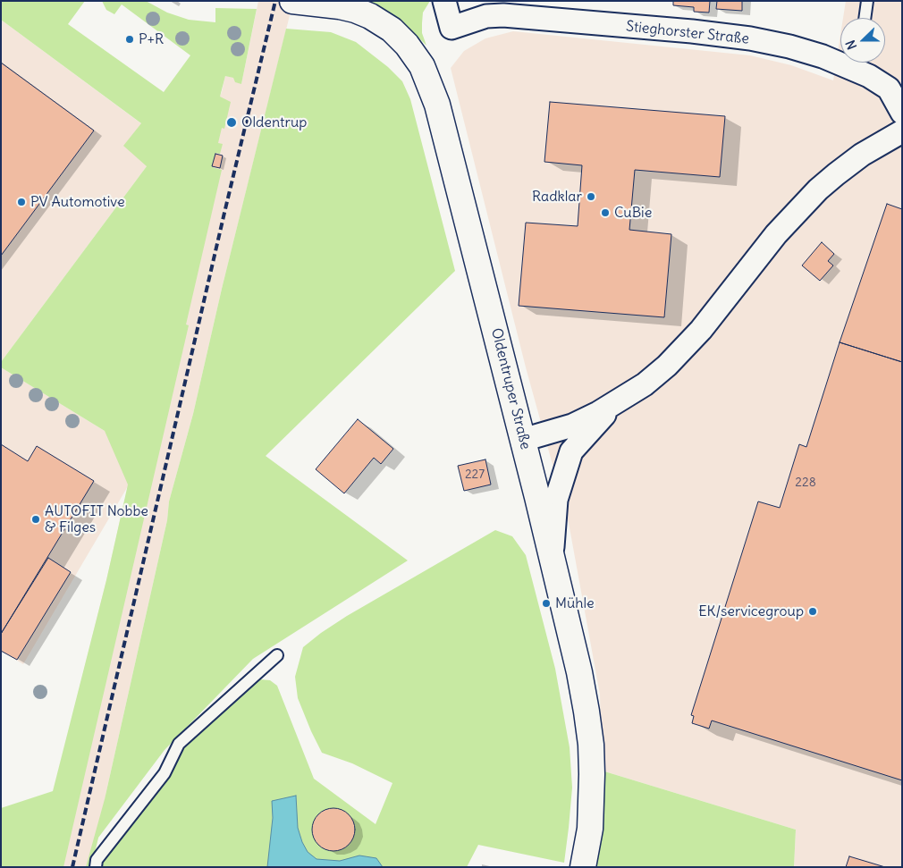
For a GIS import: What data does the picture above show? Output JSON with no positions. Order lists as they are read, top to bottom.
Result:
{
  "streets": {
    "street": ["Stieghorster Straße", "Oldentruper Straße"]
  },
  "places": [
    "P+R",
    "Oldentrup",
    "Radklar",
    "PV Automotive",
    "CuBie",
    "AUTOFIT Nobbe & Filges",
    "Mühle",
    "EK/servicegroup"
  ],
  "house_numbers": ["227", "228"],
  "north": "left"
}
